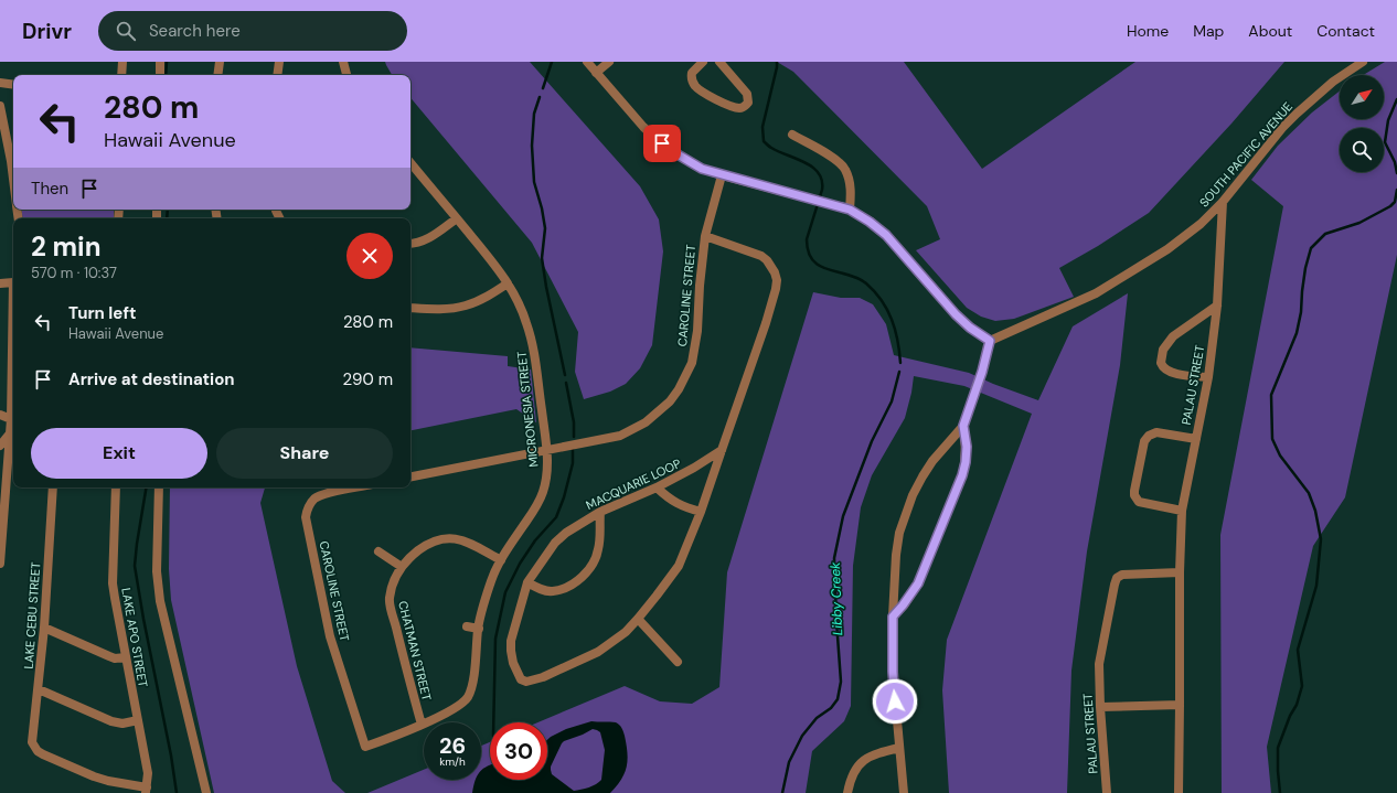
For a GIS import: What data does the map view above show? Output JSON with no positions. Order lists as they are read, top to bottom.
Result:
{
  "streets": {
    "street": [
      "SOUTH PACIFIC AVENUE",
      "CAROLINE STREET",
      "PALAU STREET",
      "MICRONESIA STREET",
      "MACQUARIE LOOP",
      "LAKE CEBU STREET",
      "LAKE APO STREET",
      "CHATMAN STREET"
    ]
  },
  "crossings": [
    ["SOUTH PACIFIC AVENUE", "PALAU STREET"],
    ["CAROLINE STREET", "MICRONESIA STREET"],
    ["CAROLINE STREET", "MACQUARIE LOOP"],
    ["MICRONESIA STREET", "CHATMAN STREET"],
    ["LAKE CEBU STREET", "LAKE APO STREET"]
  ],
  "water": ["Libby Creek"],
  "north": "top right",
  "page": {
    "header": "Drivr",
    "search": "Search here",
    "nav": [
      "Home",
      "Map",
      "About",
      "Contact"
    ],
    "turn": ["280 m", "Hawaii Avenue"],
    "then": "Then",
    "heading": ["2 min", "570 m · 10:37"],
    "list": [
      {
        "name": "Turn left",
        "note": "Hawaii Avenue",
        "value": "280 m"
      },
      {
        "name": "Arrive at destination",
        "value": "290 m"
      }
    ],
    "buttons": ["Exit", "Share"],
    "speed": "26 km/h",
    "limit": "30"
  }
}
